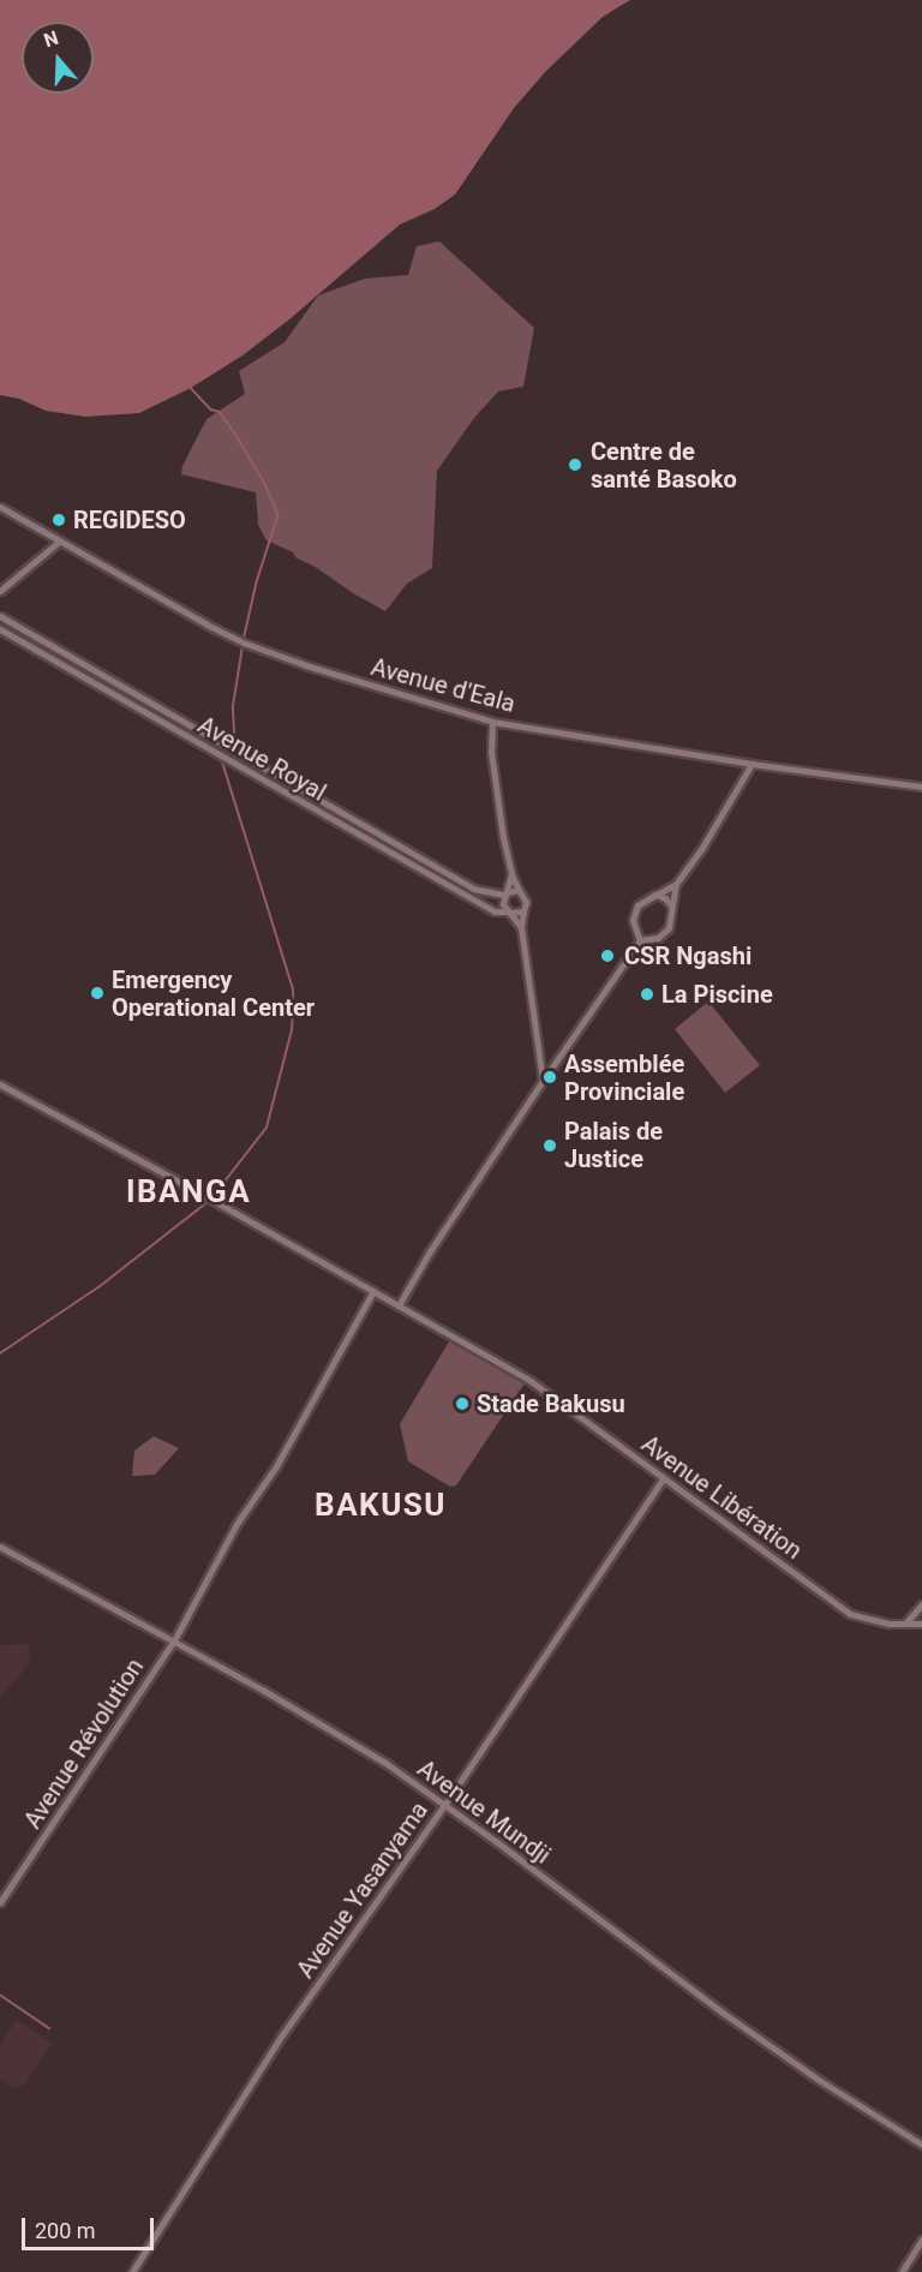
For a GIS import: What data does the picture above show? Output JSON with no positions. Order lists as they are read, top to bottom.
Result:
{
  "streets": {
    "street": [
      "Avenue d'Eala",
      "Avenue Royal",
      "Avenue Libération",
      "Avenue Révolution",
      "Avenue Mundji",
      "Avenue Yasanyama"
    ]
  },
  "crossings": [
    ["Avenue Libération", "Avenue Révolution"],
    ["Avenue Libération", "Avenue Yasanyama"],
    ["Avenue Révolution", "Avenue Mundji"],
    ["Avenue Mundji", "Avenue Yasanyama"]
  ],
  "districts": ["IBANGA", "BAKUSU"],
  "places": [
    "Centre de santé Basoko",
    "REGIDESO",
    "CSR Ngashi",
    "Emergency Operational Center",
    "La Piscine",
    "Assemblée Provinciale",
    "Palais de Justice",
    "Stade Bakusu"
  ],
  "scale_bar": "200 m",
  "north": "top"
}
